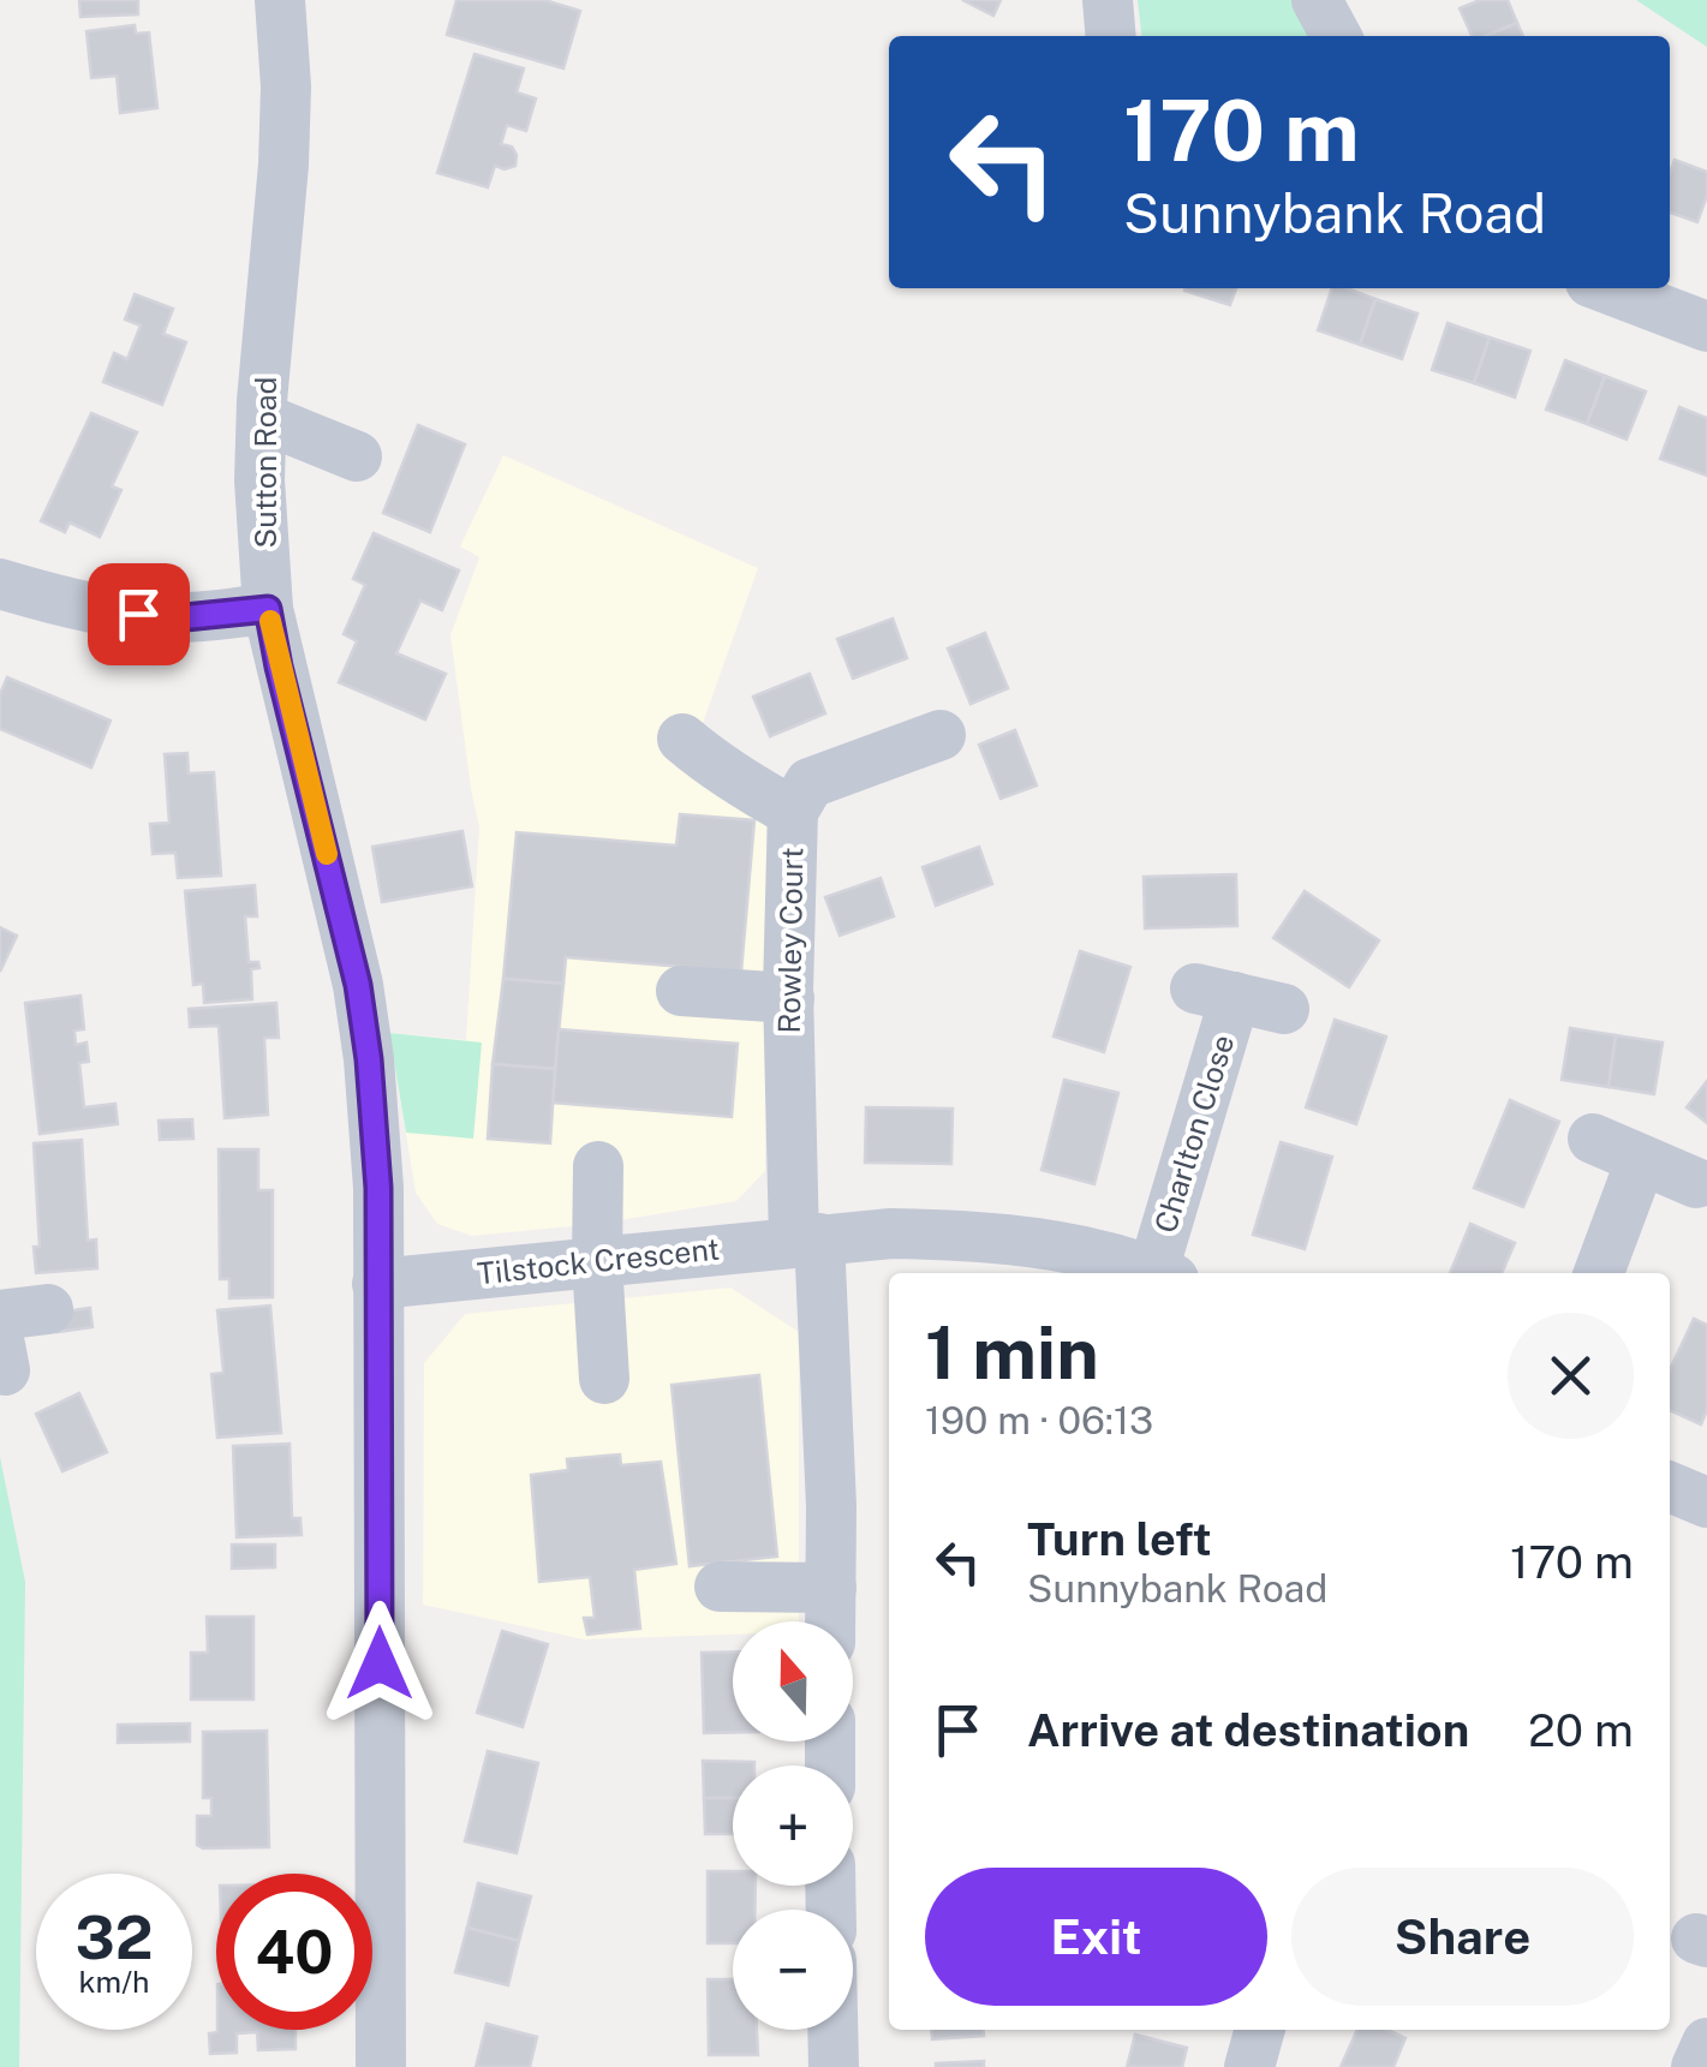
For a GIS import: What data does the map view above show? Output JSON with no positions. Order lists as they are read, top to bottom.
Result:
{
  "streets": {
    "street": [
      "Sutton Road",
      "Rowley Court",
      "Charlton Close",
      "Tilstock Crescent"
    ]
  },
  "crossings": [
    ["Sutton Road", "Tilstock Crescent"],
    ["Rowley Court", "Tilstock Crescent"]
  ],
  "north": "top",
  "page": {
    "turn": ["170 m", "Sunnybank Road"],
    "heading": ["1 min", "190 m · 06:13"],
    "list": [
      {
        "name": "Turn left",
        "note": "Sunnybank Road",
        "value": "170 m"
      },
      {
        "name": "Arrive at destination",
        "value": "20 m"
      }
    ],
    "map_buttons": ["+", "−"],
    "buttons": ["Exit", "Share"],
    "speed": "32 km/h",
    "limit": "40"
  }
}
